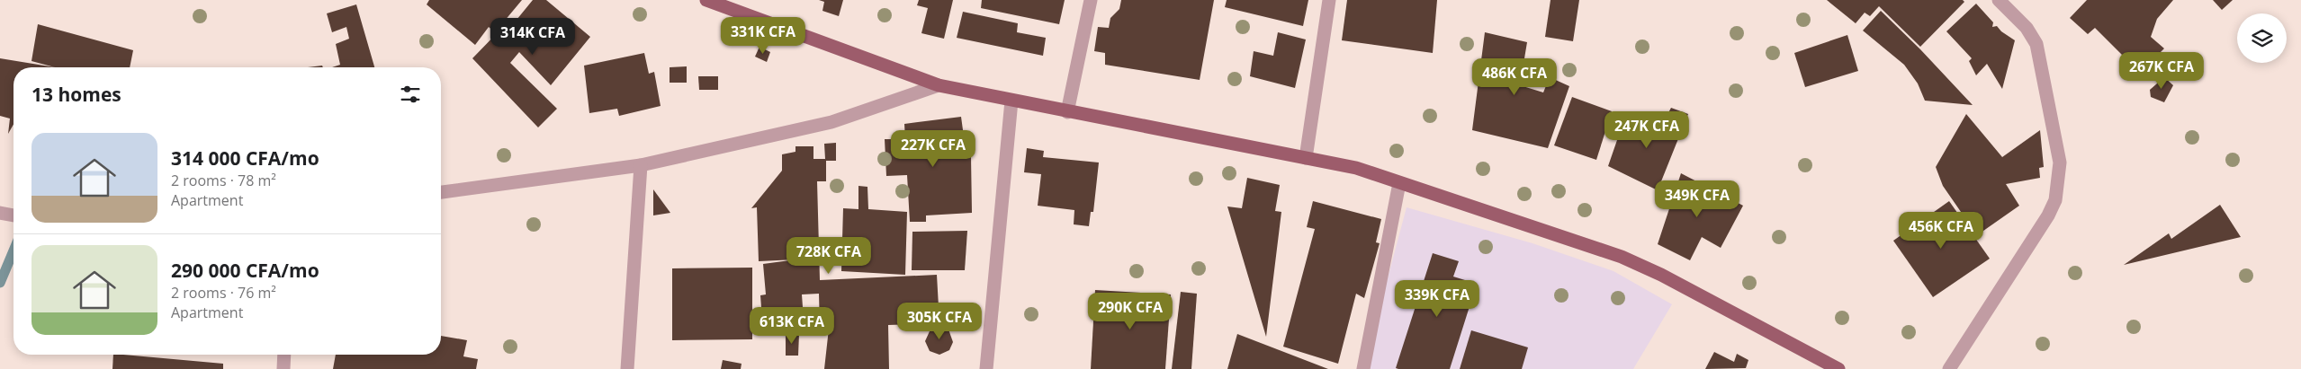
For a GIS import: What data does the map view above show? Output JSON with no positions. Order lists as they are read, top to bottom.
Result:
{
  "page": {
    "price": [
      "331K CFA",
      "314K CFA",
      "267K CFA",
      "486K CFA",
      "247K CFA",
      "227K CFA",
      "349K CFA",
      "456K CFA",
      "728K CFA",
      "339K CFA",
      "290K CFA",
      "305K CFA",
      "613K CFA"
    ],
    "heading": "13 homes",
    "list": [
      {
        "name": "314 000 CFA/mo",
        "note": "2 rooms · 78 m² · Apartment"
      },
      {
        "name": "290 000 CFA/mo",
        "note": "2 rooms · 76 m² · Apartment"
      }
    ]
  }
}
